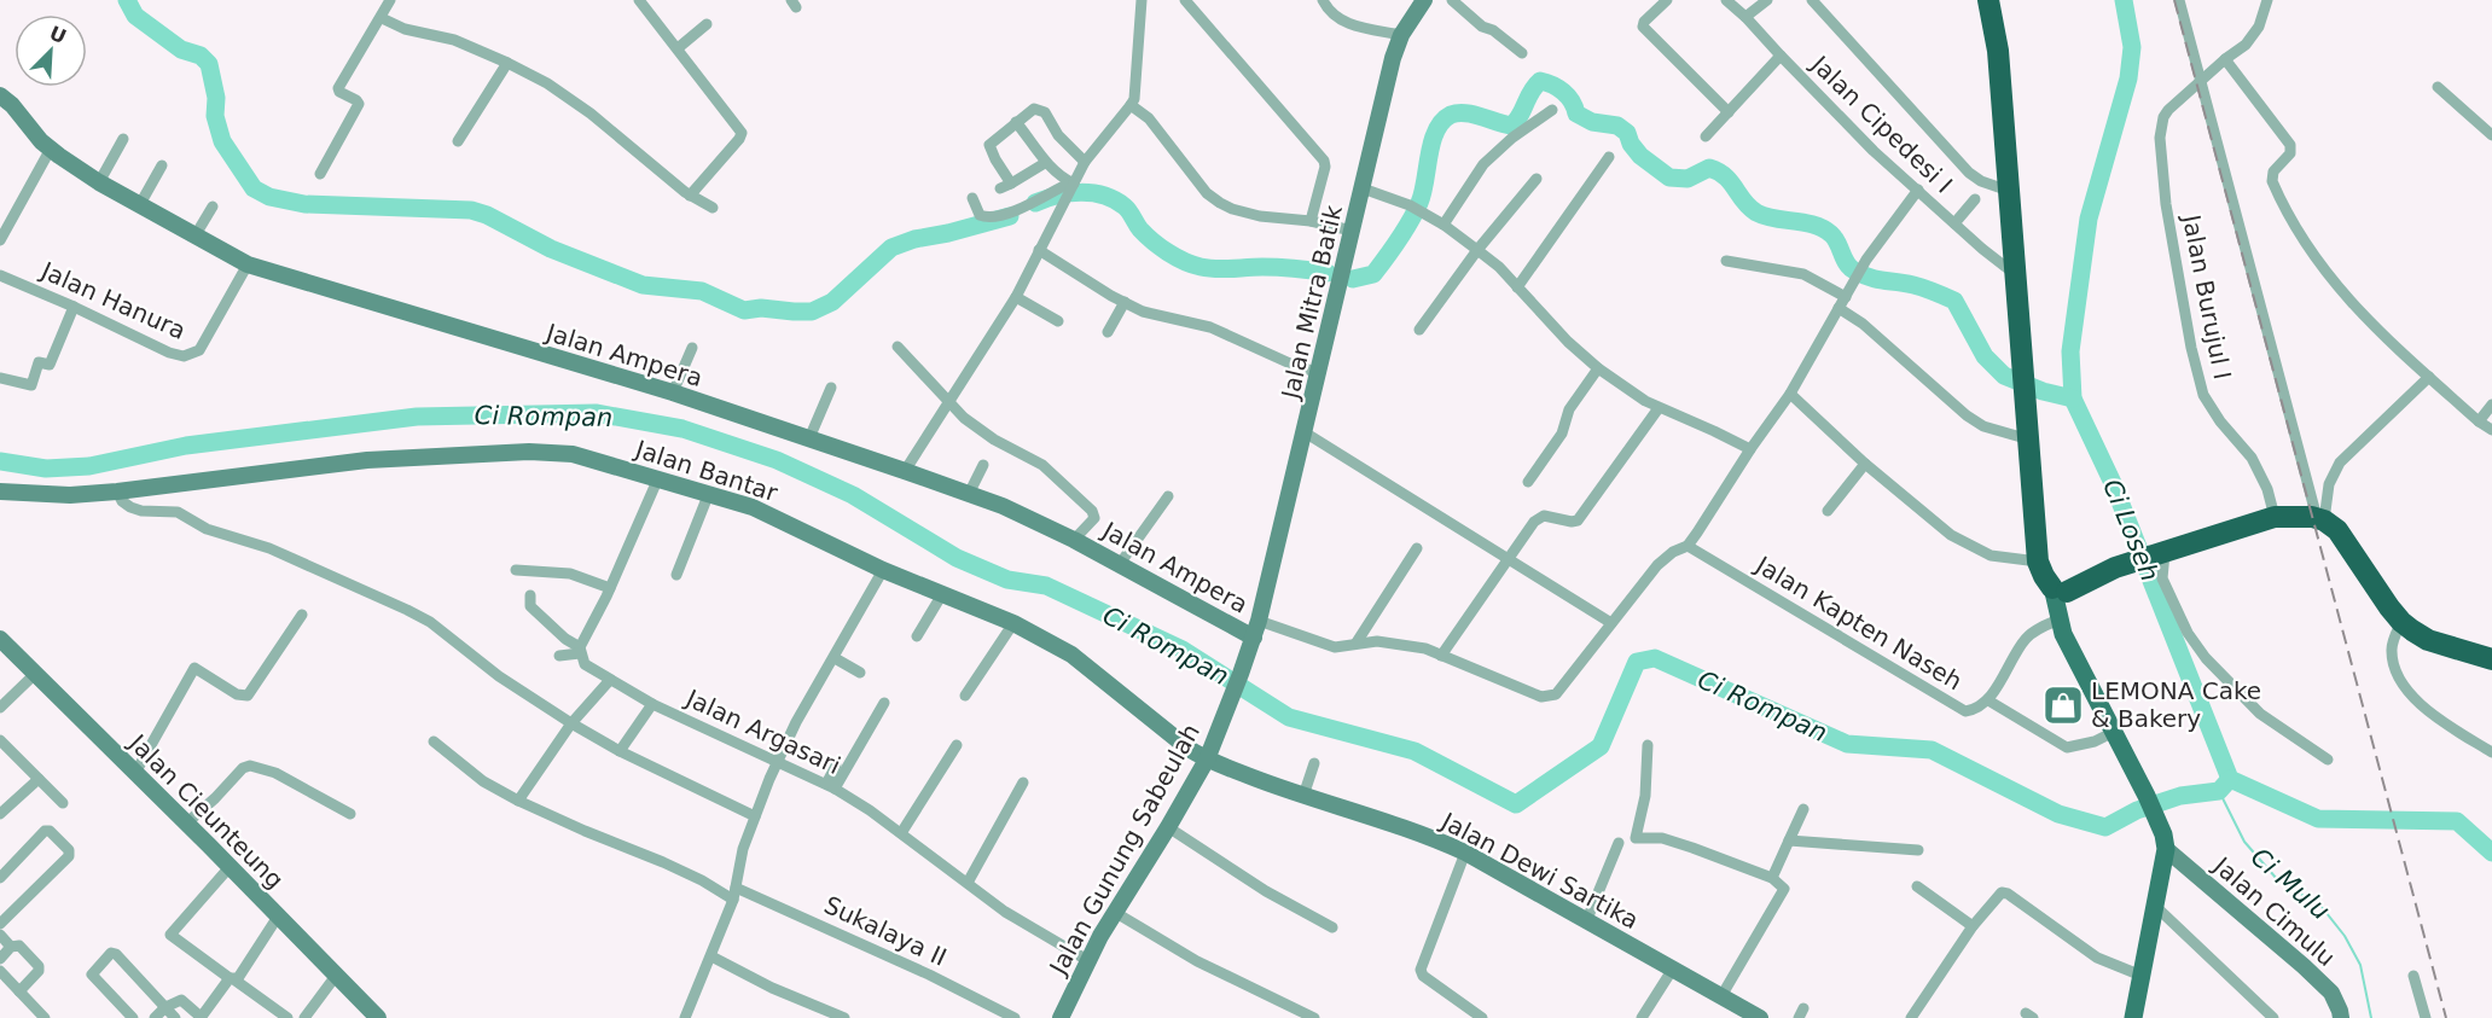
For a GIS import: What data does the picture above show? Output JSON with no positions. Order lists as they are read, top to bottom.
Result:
{
  "streets": {
    "street": [
      "Jalan Cipedesi I",
      "Jalan Burujul I",
      "Jalan Hanura",
      "Jalan Mitra Batik",
      "Jalan Ampera",
      "Jalan Bantar",
      "Jalan Kapten Naseh",
      "Jalan Argasari",
      "Jalan Cieunteung",
      "Jalan Gunung Sabeulah",
      "Jalan Dewi Sartika",
      "Jalan Cimulu",
      "Sukalaya II"
    ]
  },
  "crossings": [
    ["Jalan Hanura", "Jalan Ampera"],
    ["Jalan Mitra Batik", "Jalan Gunung Sabeulah"],
    ["Jalan Ampera", "Jalan Gunung Sabeulah"],
    ["Jalan Bantar", "Jalan Gunung Sabeulah"],
    ["Jalan Bantar", "Jalan Dewi Sartika"],
    ["Jalan Argasari", "Jalan Gunung Sabeulah"],
    ["Jalan Gunung Sabeulah", "Jalan Dewi Sartika"]
  ],
  "water": ["Ci Rompan", "Ci Loseh", "Ci Mulu"],
  "places": {
    "shop": ["LEMONA Cake & Bakery"]
  },
  "north": "top right"
}
